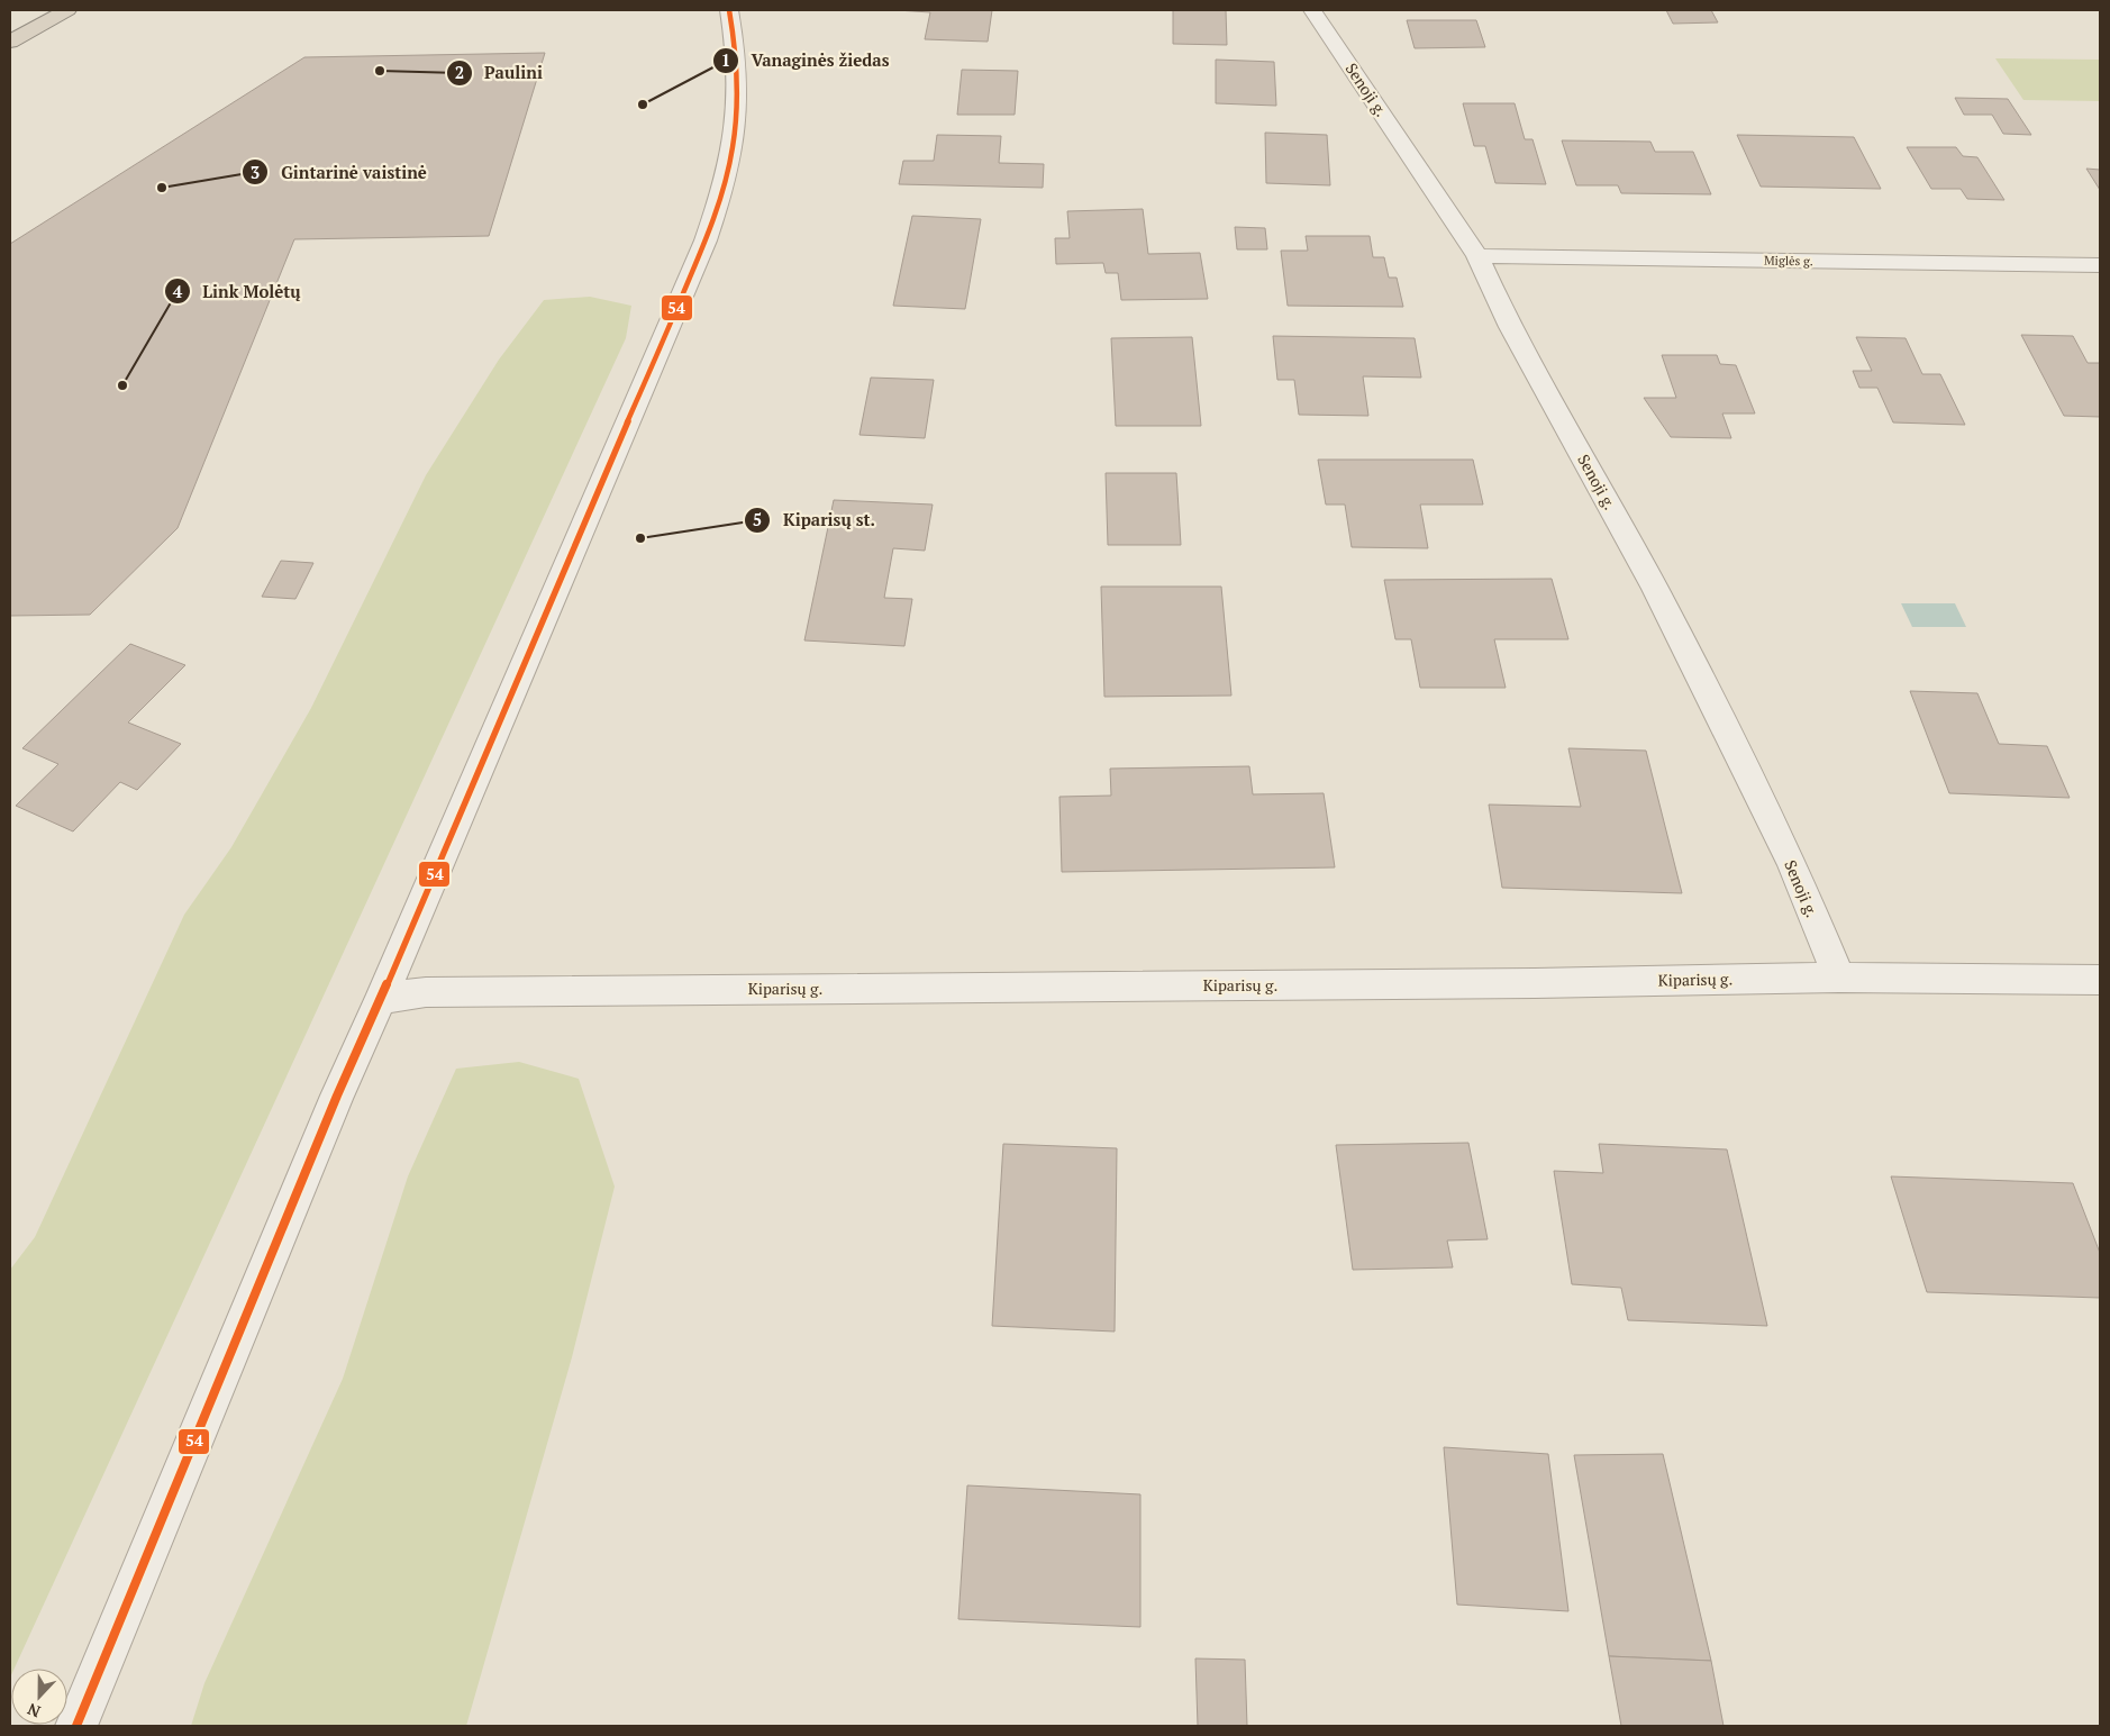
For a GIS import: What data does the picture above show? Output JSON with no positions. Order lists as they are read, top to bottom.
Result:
{
  "streets": {
    "street": ["Senoji g.", "Miglės g.", "Kiparisų g."]
  },
  "crossings": [
    ["Senoji g.", "Miglės g."],
    ["Senoji g.", "Kiparisų g."]
  ],
  "places": [
    "Paulini",
    "Vanaginės žiedas",
    "Gintarinė vaistinė",
    "Link Molėtų",
    "Kiparisų st."
  ],
  "lines": ["transit line 54"],
  "north": "bottom"
}
